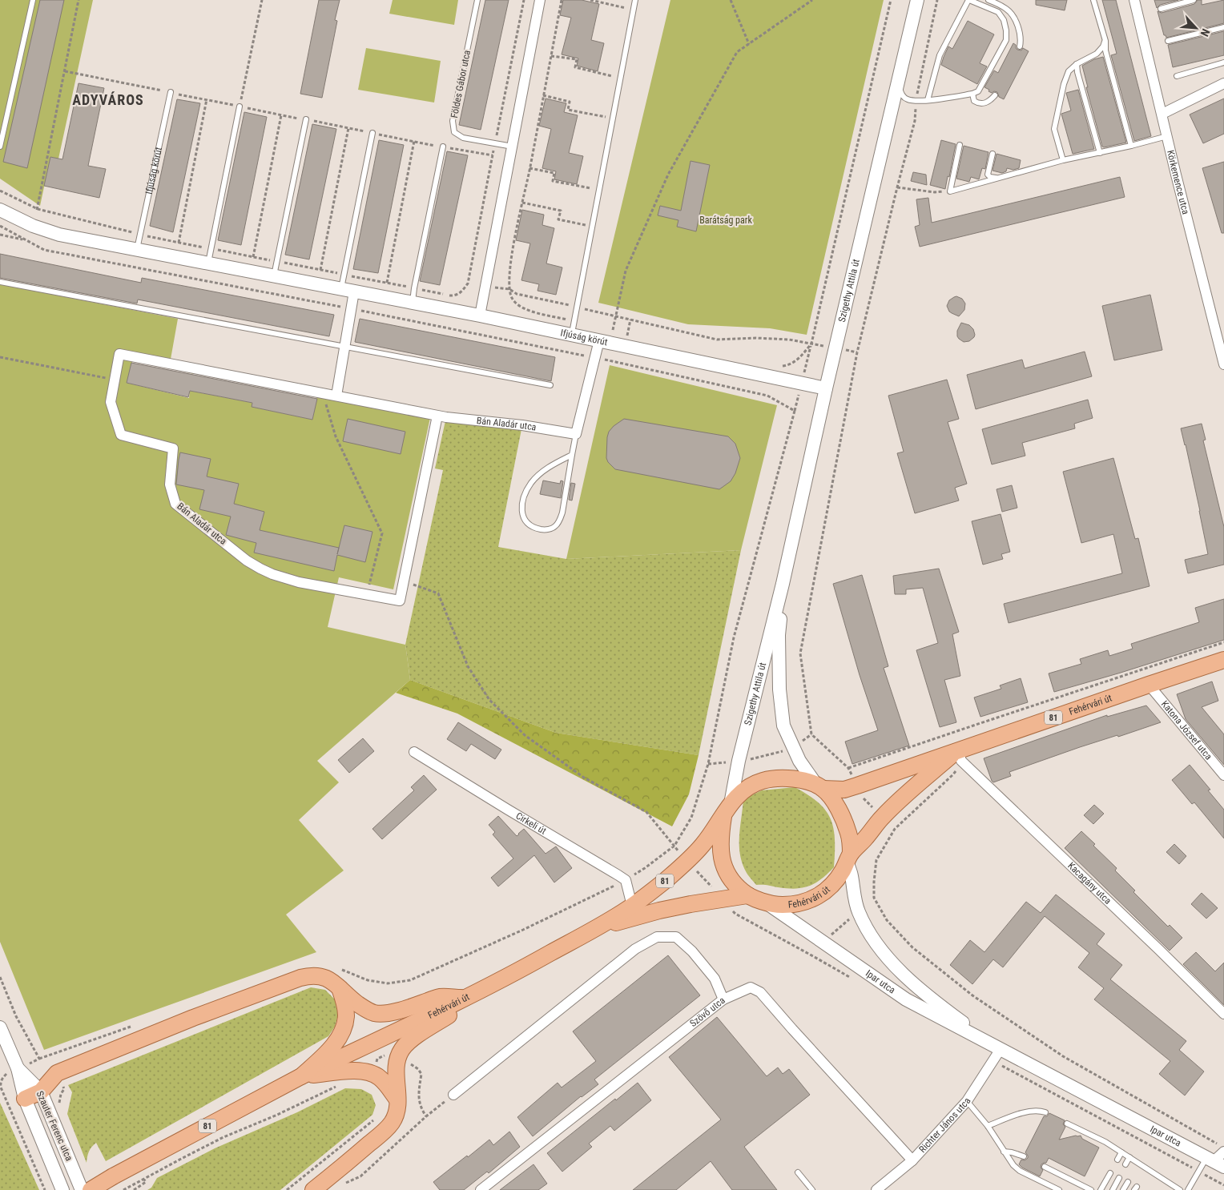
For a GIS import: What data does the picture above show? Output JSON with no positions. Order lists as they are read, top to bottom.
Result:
{
  "streets": {
    "main road": ["Fehérvári út", "81"],
    "street": [
      "Ifjúság körút",
      "Körkemence utca",
      "Szigethy Attila út",
      "Bán Aladár utca",
      "Katona József utca",
      "Cirkeli út",
      "Kacagány utca",
      "Ipar utca",
      "Szövő utca",
      "Richter János utca",
      "Szauter Ferenc utca"
    ],
    "lane": ["Földes Gábor utca"]
  },
  "crossings": [
    ["Ifjúság körút", "Szigethy Attila út"],
    ["Szigethy Attila út", "Fehérvári út"],
    ["Szigethy Attila út", "Ipar utca"],
    ["Fehérvári út", "81"],
    ["Fehérvári út", "Katona József utca"],
    ["Fehérvári út", "Kacagány utca"],
    ["Fehérvári út", "Ipar utca"],
    ["Ipar utca", "Richter János utca"],
    ["Szövő utca", "Richter János utca"]
  ],
  "districts": ["ADYVÁROS"],
  "parks": ["Barátság park"],
  "north": "bottom right"
}
